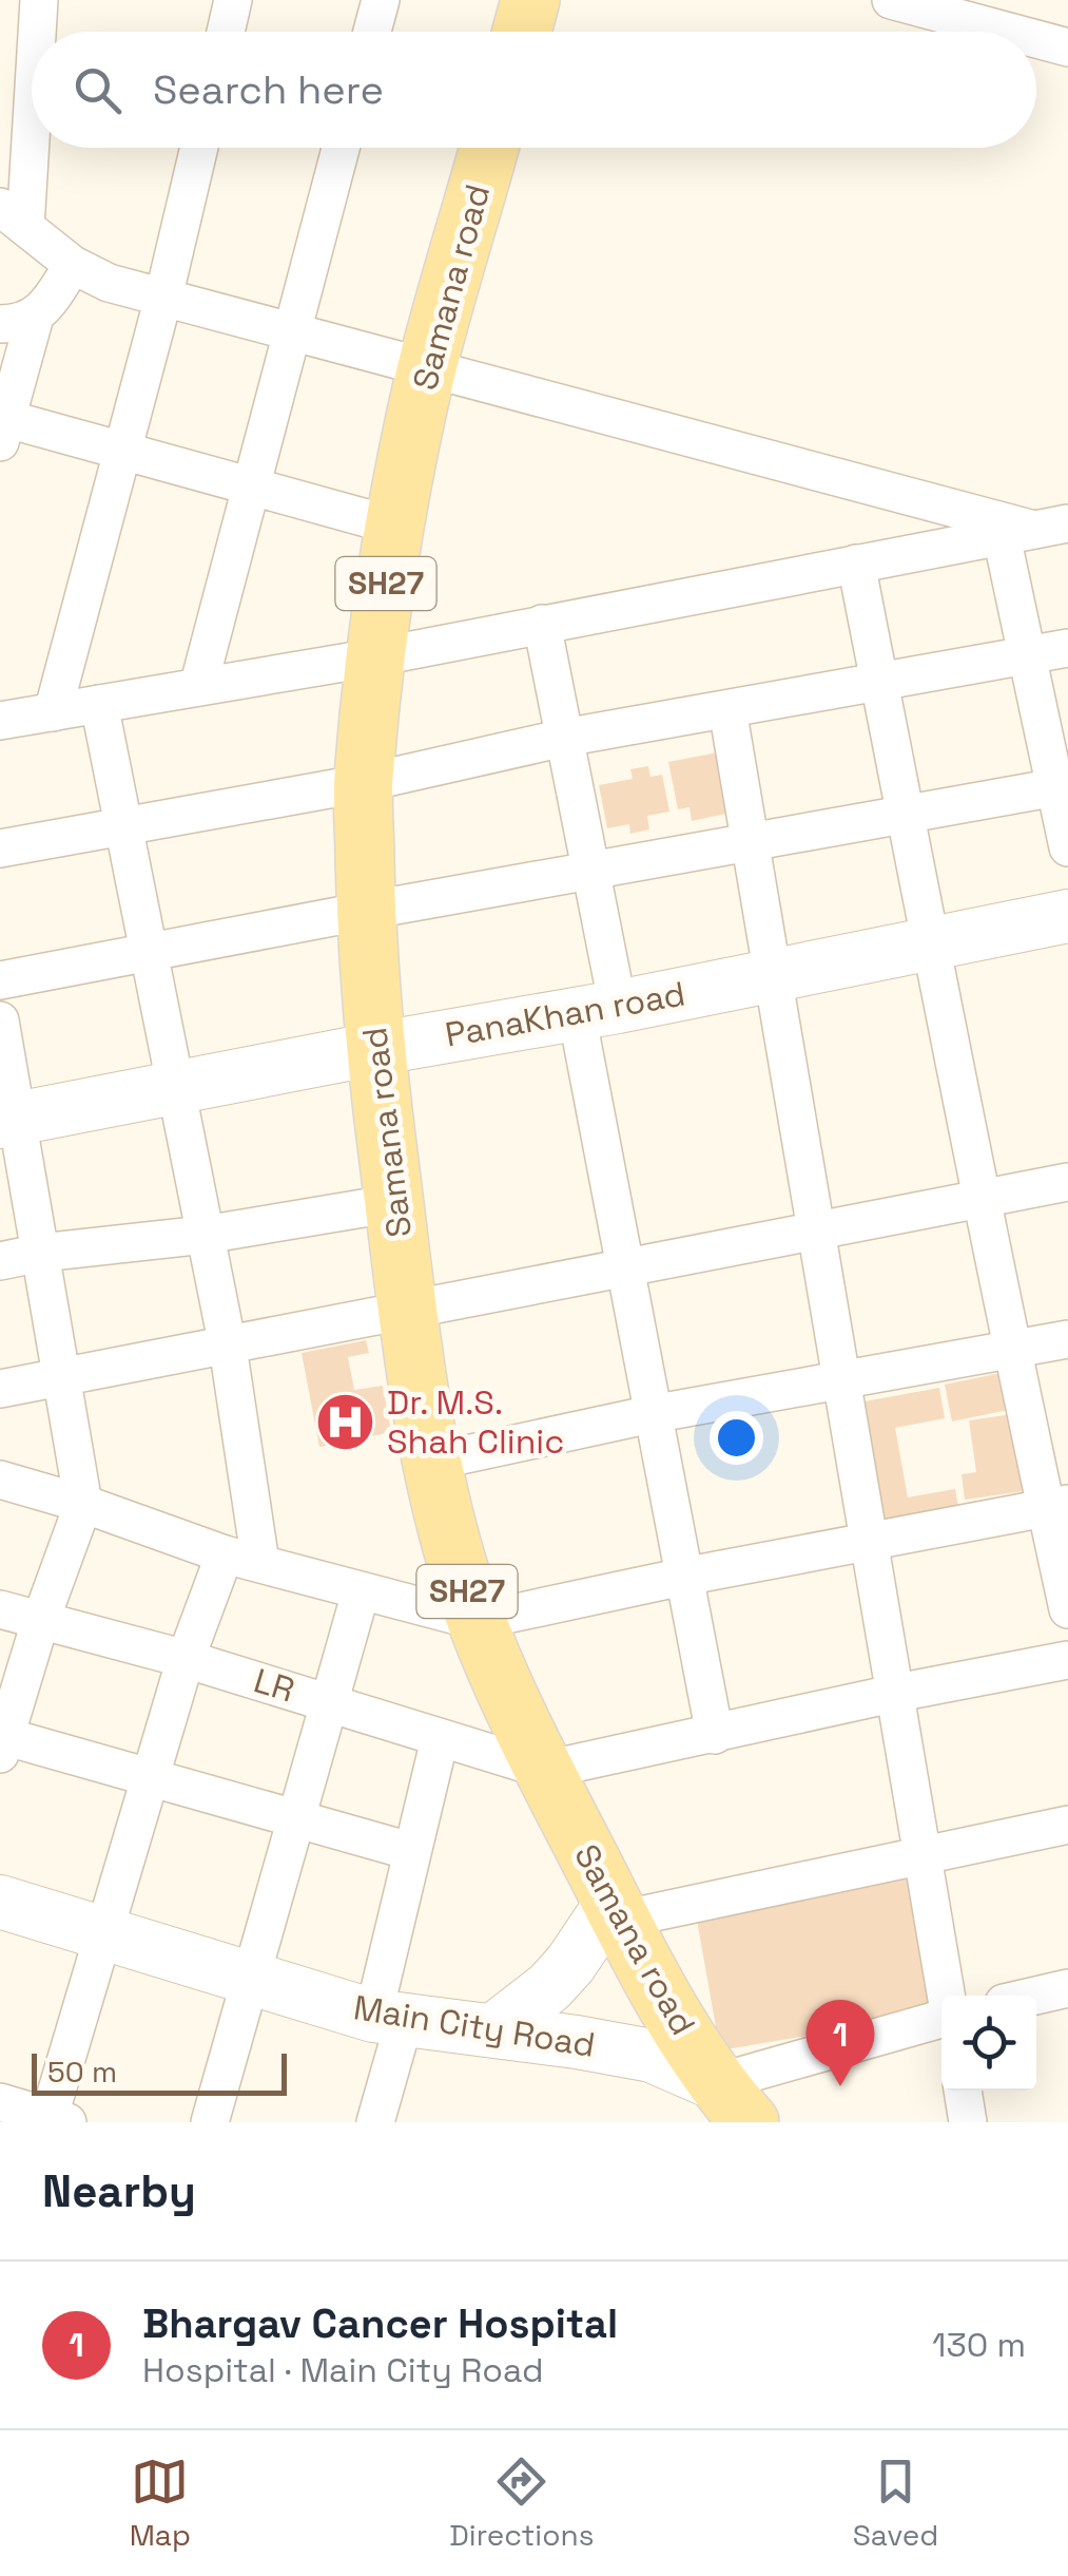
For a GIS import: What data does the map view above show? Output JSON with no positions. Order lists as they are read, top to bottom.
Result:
{
  "streets": {
    "main road": ["Samana road", "SH27"],
    "street": ["PanaKhan road", "LR", "Main City Road"]
  },
  "crossings": [
    ["Samana road", "PanaKhan road"],
    ["Samana road", "LR"],
    ["Samana road", "Main City Road"]
  ],
  "places": {
    "hospital": ["Dr. M.S. Shah Clinic"]
  },
  "scale_bar": "50 m",
  "page": {
    "search": "Search here",
    "pins": "1",
    "scale": "50 m",
    "heading": "Nearby",
    "list": [
      {
        "mark": "1",
        "name": "Bhargav Cancer Hospital",
        "note": "Hospital · Main City Road",
        "value": "130 m"
      }
    ],
    "nav": ["Map", "Directions", "Saved"]
  }
}
